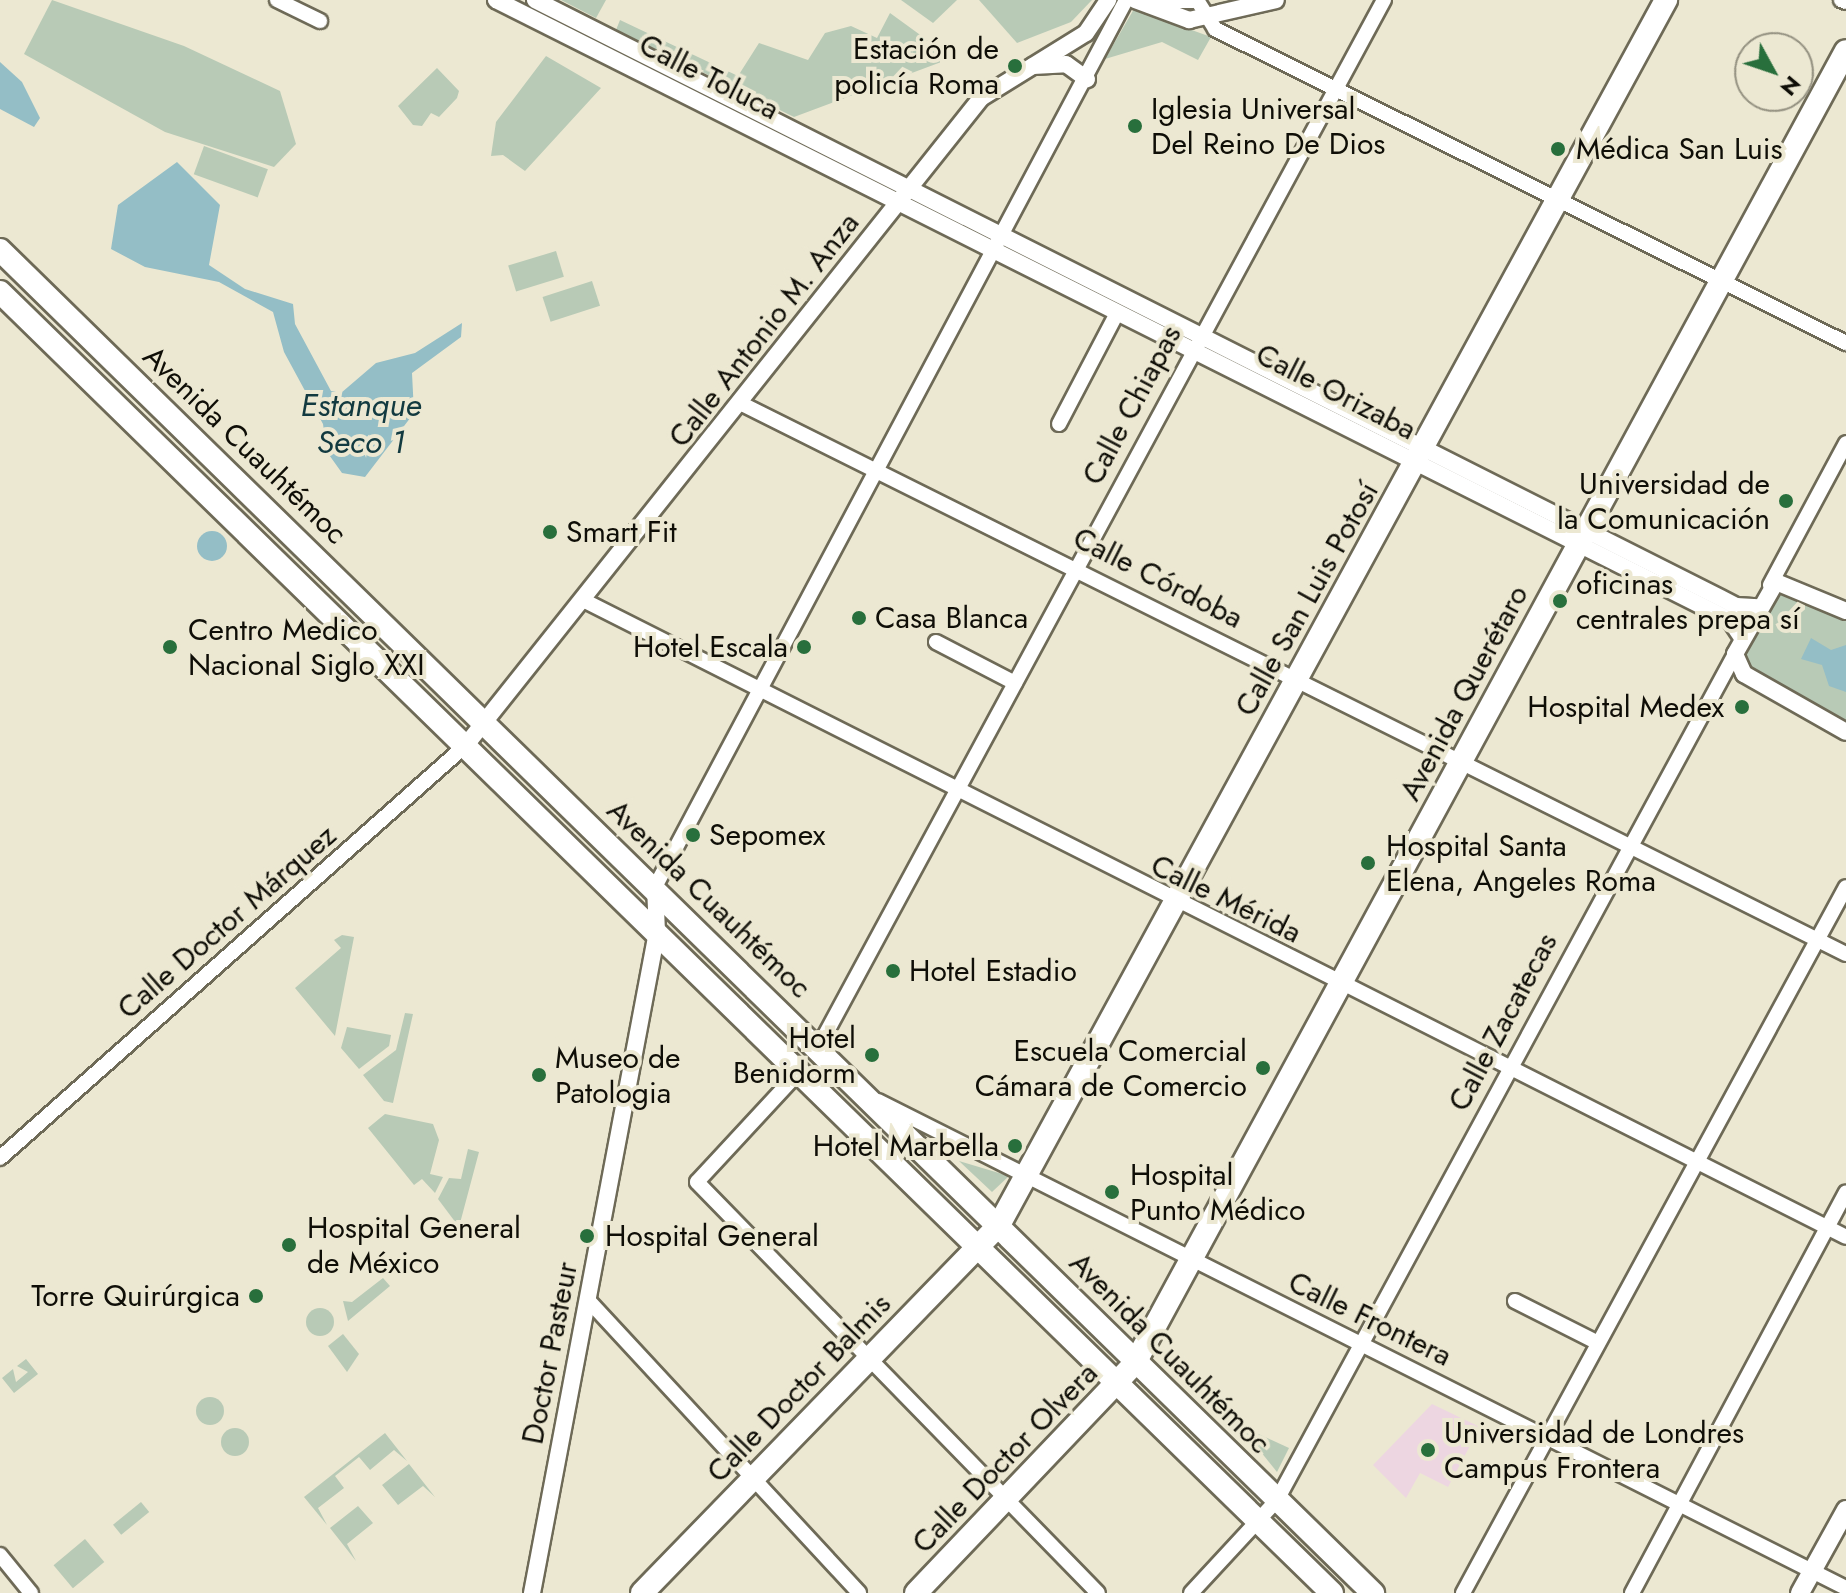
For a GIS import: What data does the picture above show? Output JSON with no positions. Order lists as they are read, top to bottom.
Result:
{
  "streets": {
    "main road": [
      "Avenida Cuauhtémoc",
      "Calle San Luis Potosí",
      "Avenida Querétaro",
      "Calle Doctor Balmis",
      "Calle Doctor Olvera"
    ],
    "street": [
      "Calle Toluca",
      "Calle Antonio M. Anza",
      "Calle Orizaba",
      "Calle Chiapas",
      "Calle Córdoba",
      "Calle Mérida",
      "Calle Doctor Márquez",
      "Calle Zacatecas",
      "Calle Frontera",
      "Doctor Pasteur"
    ]
  },
  "crossings": [
    ["Calle Toluca", "Calle Antonio M. Anza"],
    ["Calle Toluca", "Calle Orizaba"],
    ["Calle Antonio M. Anza", "Calle Orizaba"],
    ["Calle Antonio M. Anza", "Avenida Cuauhtémoc"],
    ["Calle Antonio M. Anza", "Calle Córdoba"],
    ["Calle Antonio M. Anza", "Calle Mérida"],
    ["Calle Antonio M. Anza", "Calle Doctor Márquez"],
    ["Calle Orizaba", "Calle Chiapas"],
    ["Calle Orizaba", "Calle San Luis Potosí"],
    ["Calle Orizaba", "Avenida Querétaro"],
    ["Calle Orizaba", "Calle Zacatecas"],
    ["Calle Chiapas", "Avenida Cuauhtémoc"],
    ["Calle Chiapas", "Calle Córdoba"],
    ["Calle Chiapas", "Calle Mérida"],
    ["Avenida Cuauhtémoc", "Calle San Luis Potosí"],
    ["Avenida Cuauhtémoc", "Avenida Querétaro"],
    ["Avenida Cuauhtémoc", "Calle Doctor Márquez"],
    ["Avenida Cuauhtémoc", "Calle Zacatecas"],
    ["Avenida Cuauhtémoc", "Calle Frontera"],
    ["Avenida Cuauhtémoc", "Doctor Pasteur"],
    ["Avenida Cuauhtémoc", "Calle Doctor Balmis"],
    ["Avenida Cuauhtémoc", "Calle Doctor Olvera"],
    ["Calle Córdoba", "Calle San Luis Potosí"],
    ["Calle Córdoba", "Avenida Querétaro"],
    ["Calle Córdoba", "Calle Zacatecas"],
    ["Calle San Luis Potosí", "Calle Mérida"],
    ["Calle San Luis Potosí", "Calle Frontera"],
    ["Calle San Luis Potosí", "Calle Doctor Balmis"],
    ["Avenida Querétaro", "Calle Mérida"],
    ["Avenida Querétaro", "Calle Frontera"],
    ["Avenida Querétaro", "Calle Doctor Olvera"],
    ["Calle Mérida", "Calle Zacatecas"],
    ["Calle Zacatecas", "Calle Frontera"]
  ],
  "water": ["Estanque Seco 1"],
  "places": [
    "Estación de policía Roma",
    "Iglesia Universal Del Reino De Dios",
    "Médica San Luis",
    "Universidad de la Comunicación",
    "Smart Fit",
    "oficinas centrales prepa sí",
    "Casa Blanca",
    "Centro Medico Nacional Siglo XXI",
    "Hotel Escala",
    "Hospital Medex",
    "Sepomex",
    "Hospital Santa Elena, Angeles Roma",
    "Hotel Estadio",
    "Hotel Benidorm",
    "Escuela Comercial Cámara de Comercio",
    "Museo de Patologia",
    "Hotel Marbella",
    "Hospital Punto Médico",
    "Hospital General",
    "Hospital General de México",
    "Torre Quirúrgica",
    "Universidad de Londres Campus Frontera"
  ],
  "north": "bottom right"
}
